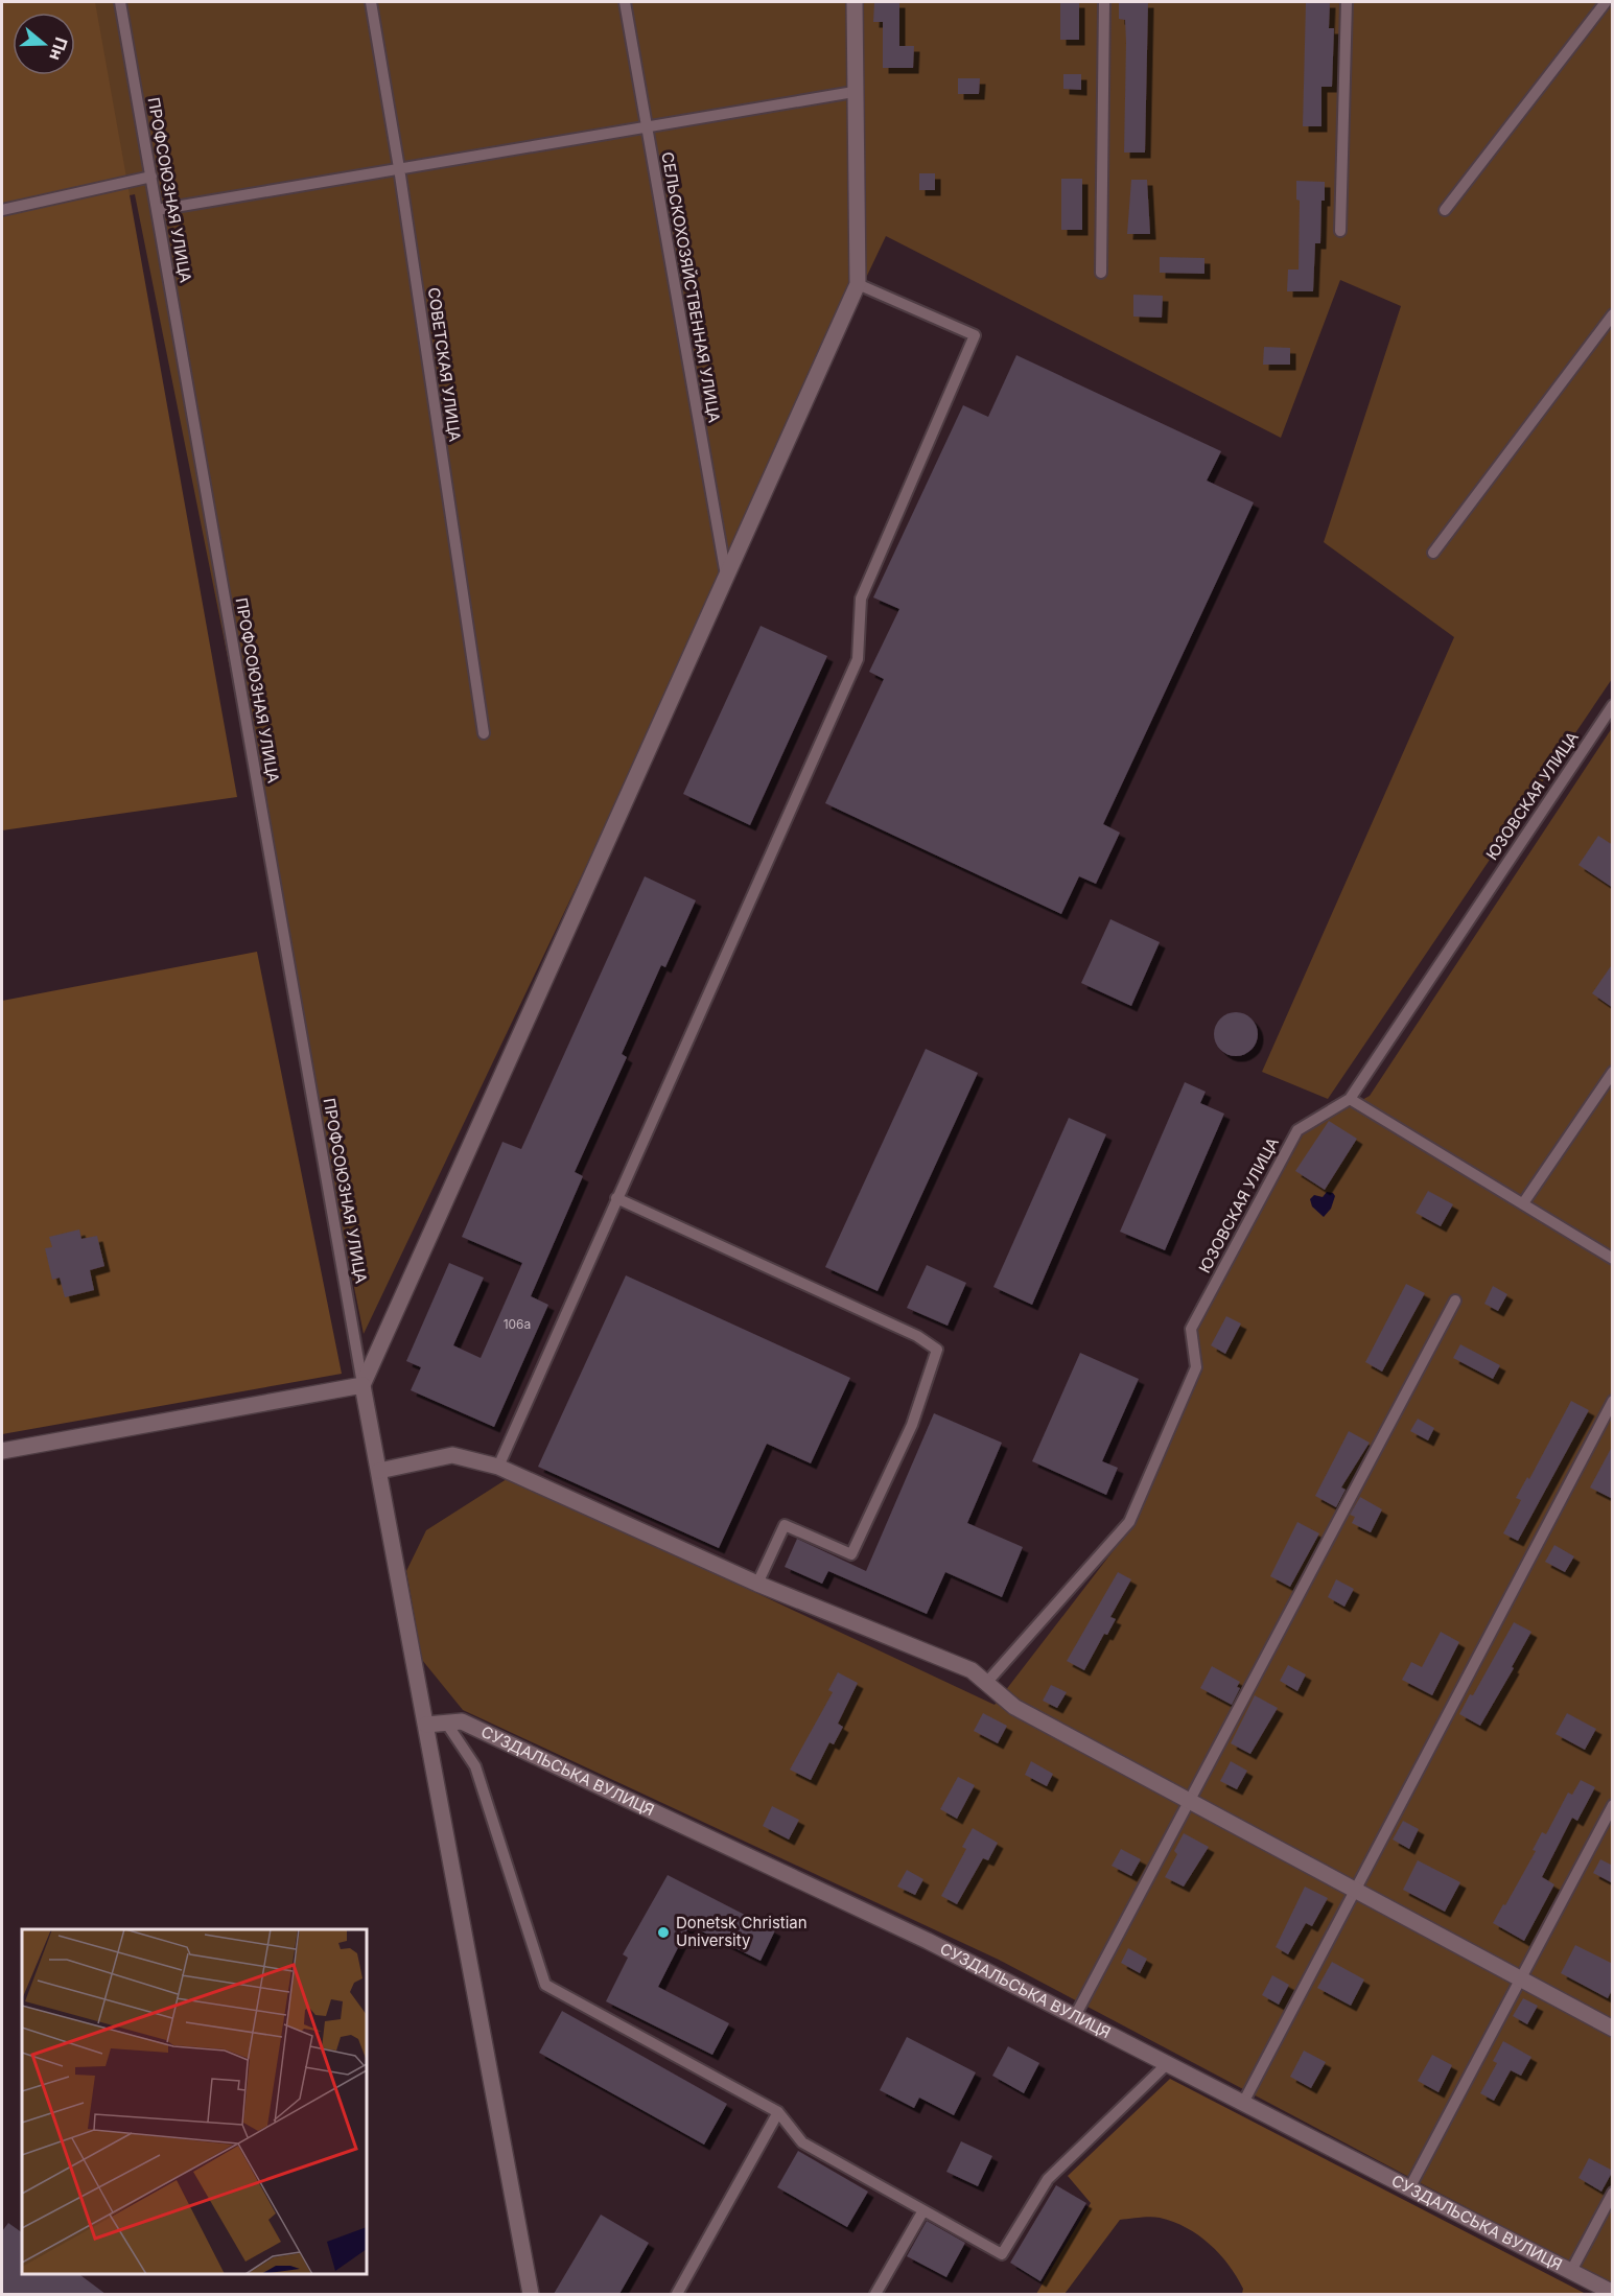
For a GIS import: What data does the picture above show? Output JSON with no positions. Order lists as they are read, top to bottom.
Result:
{
  "streets": {
    "street": ["СУЗДАЛЬСЬКА ВУЛИЦЯ"],
    "lane": [
      "ПРОФСОЮЗНАЯ УЛИЦА",
      "СЕЛЬСКОХОЗЯЙСТВЕННАЯ УЛИЦА",
      "СОВЕТСКАЯ УЛИЦА",
      "ЮЗОВСКАЯ УЛИЦА"
    ]
  },
  "places": ["Donetsk Christian University"],
  "house_numbers": ["106а"],
  "north": "right"
}
